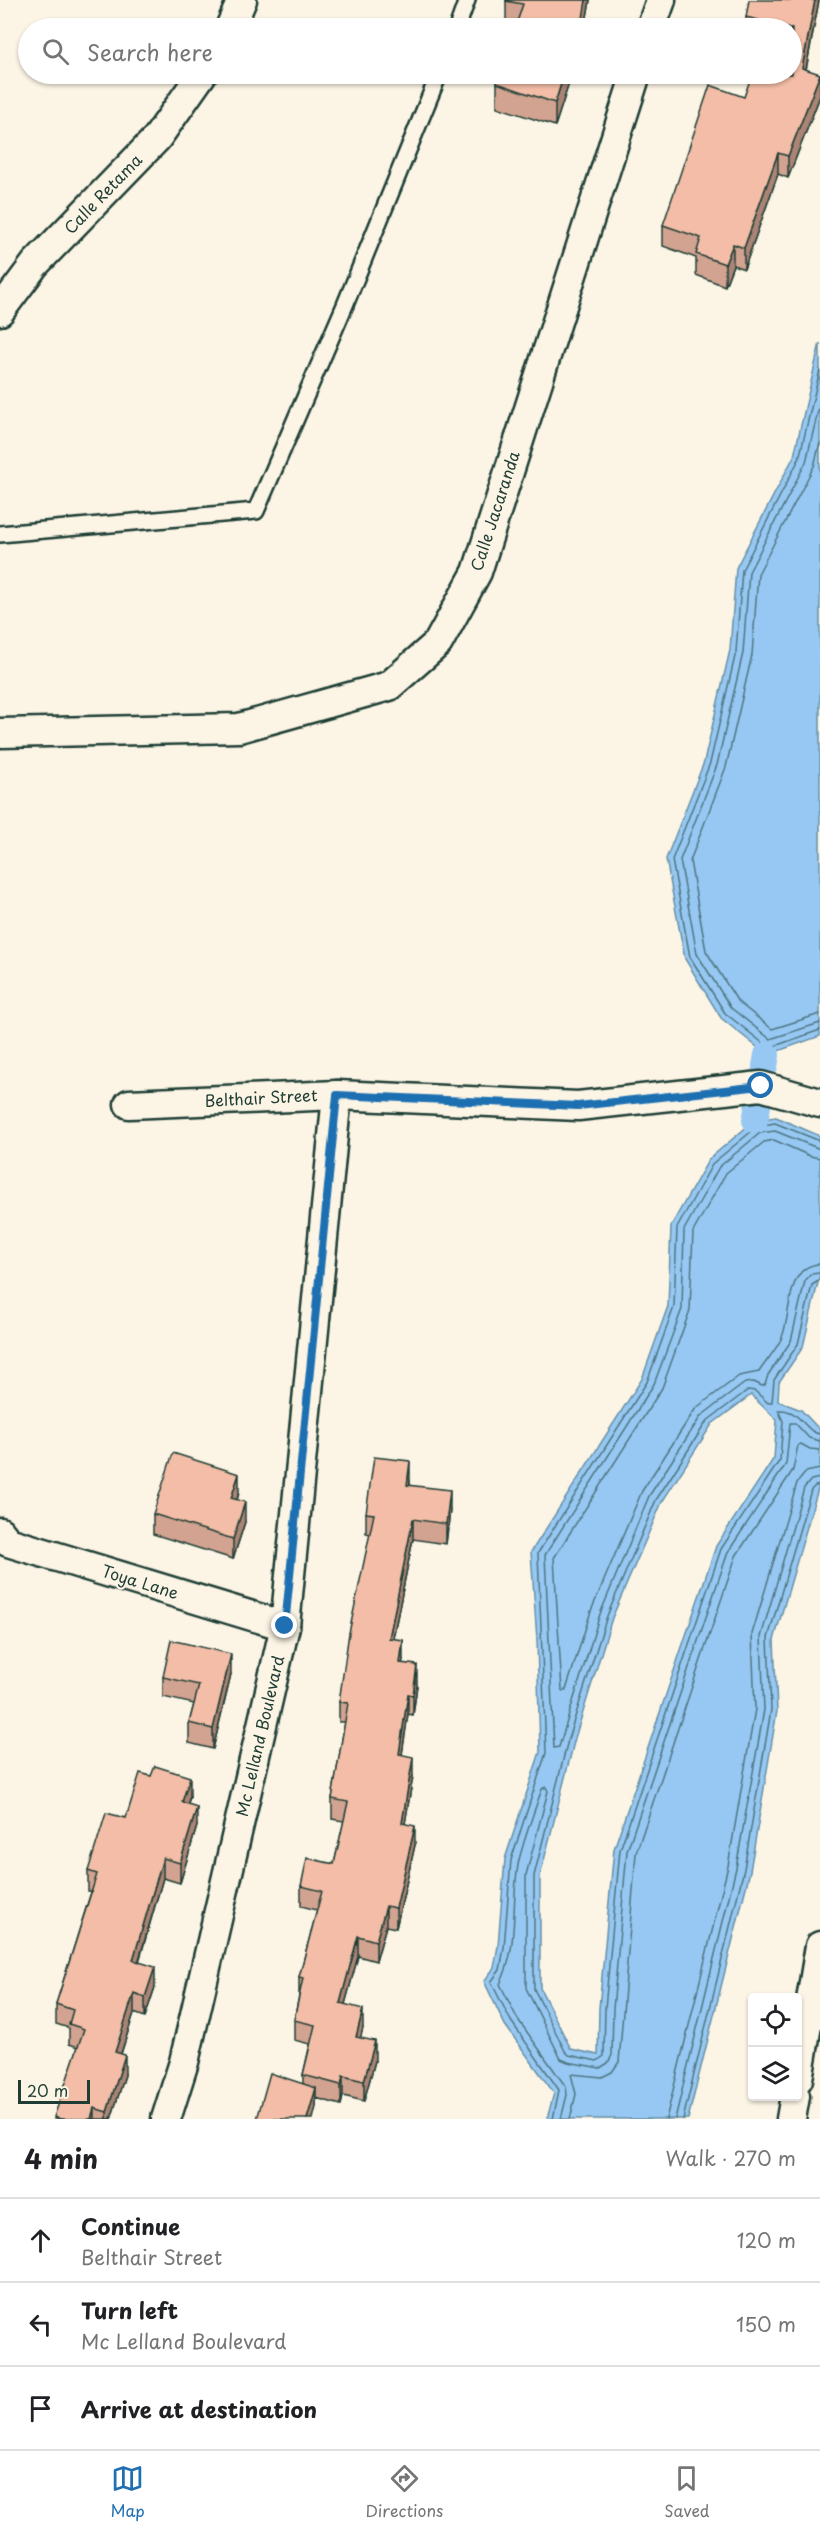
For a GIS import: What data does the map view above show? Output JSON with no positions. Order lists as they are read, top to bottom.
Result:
{
  "streets": {
    "street": [
      "Calle Retama",
      "Calle Jacaranda",
      "Belthair Street",
      "Toya Lane",
      "Mc Lelland Boulevard"
    ]
  },
  "crossings": [
    ["Belthair Street", "Mc Lelland Boulevard"],
    ["Toya Lane", "Mc Lelland Boulevard"]
  ],
  "scale_bar": "20 m",
  "page": {
    "search": "Search here",
    "scale": "20 m",
    "heading": ["4 min", "Walk · 270 m"],
    "list": [
      ["Continue", "Belthair Street", "120 m"],
      ["Turn left", "Mc Lelland Boulevard", "150 m"],
      "Arrive at destination"
    ],
    "nav": ["Map", "Directions", "Saved"]
  }
}
